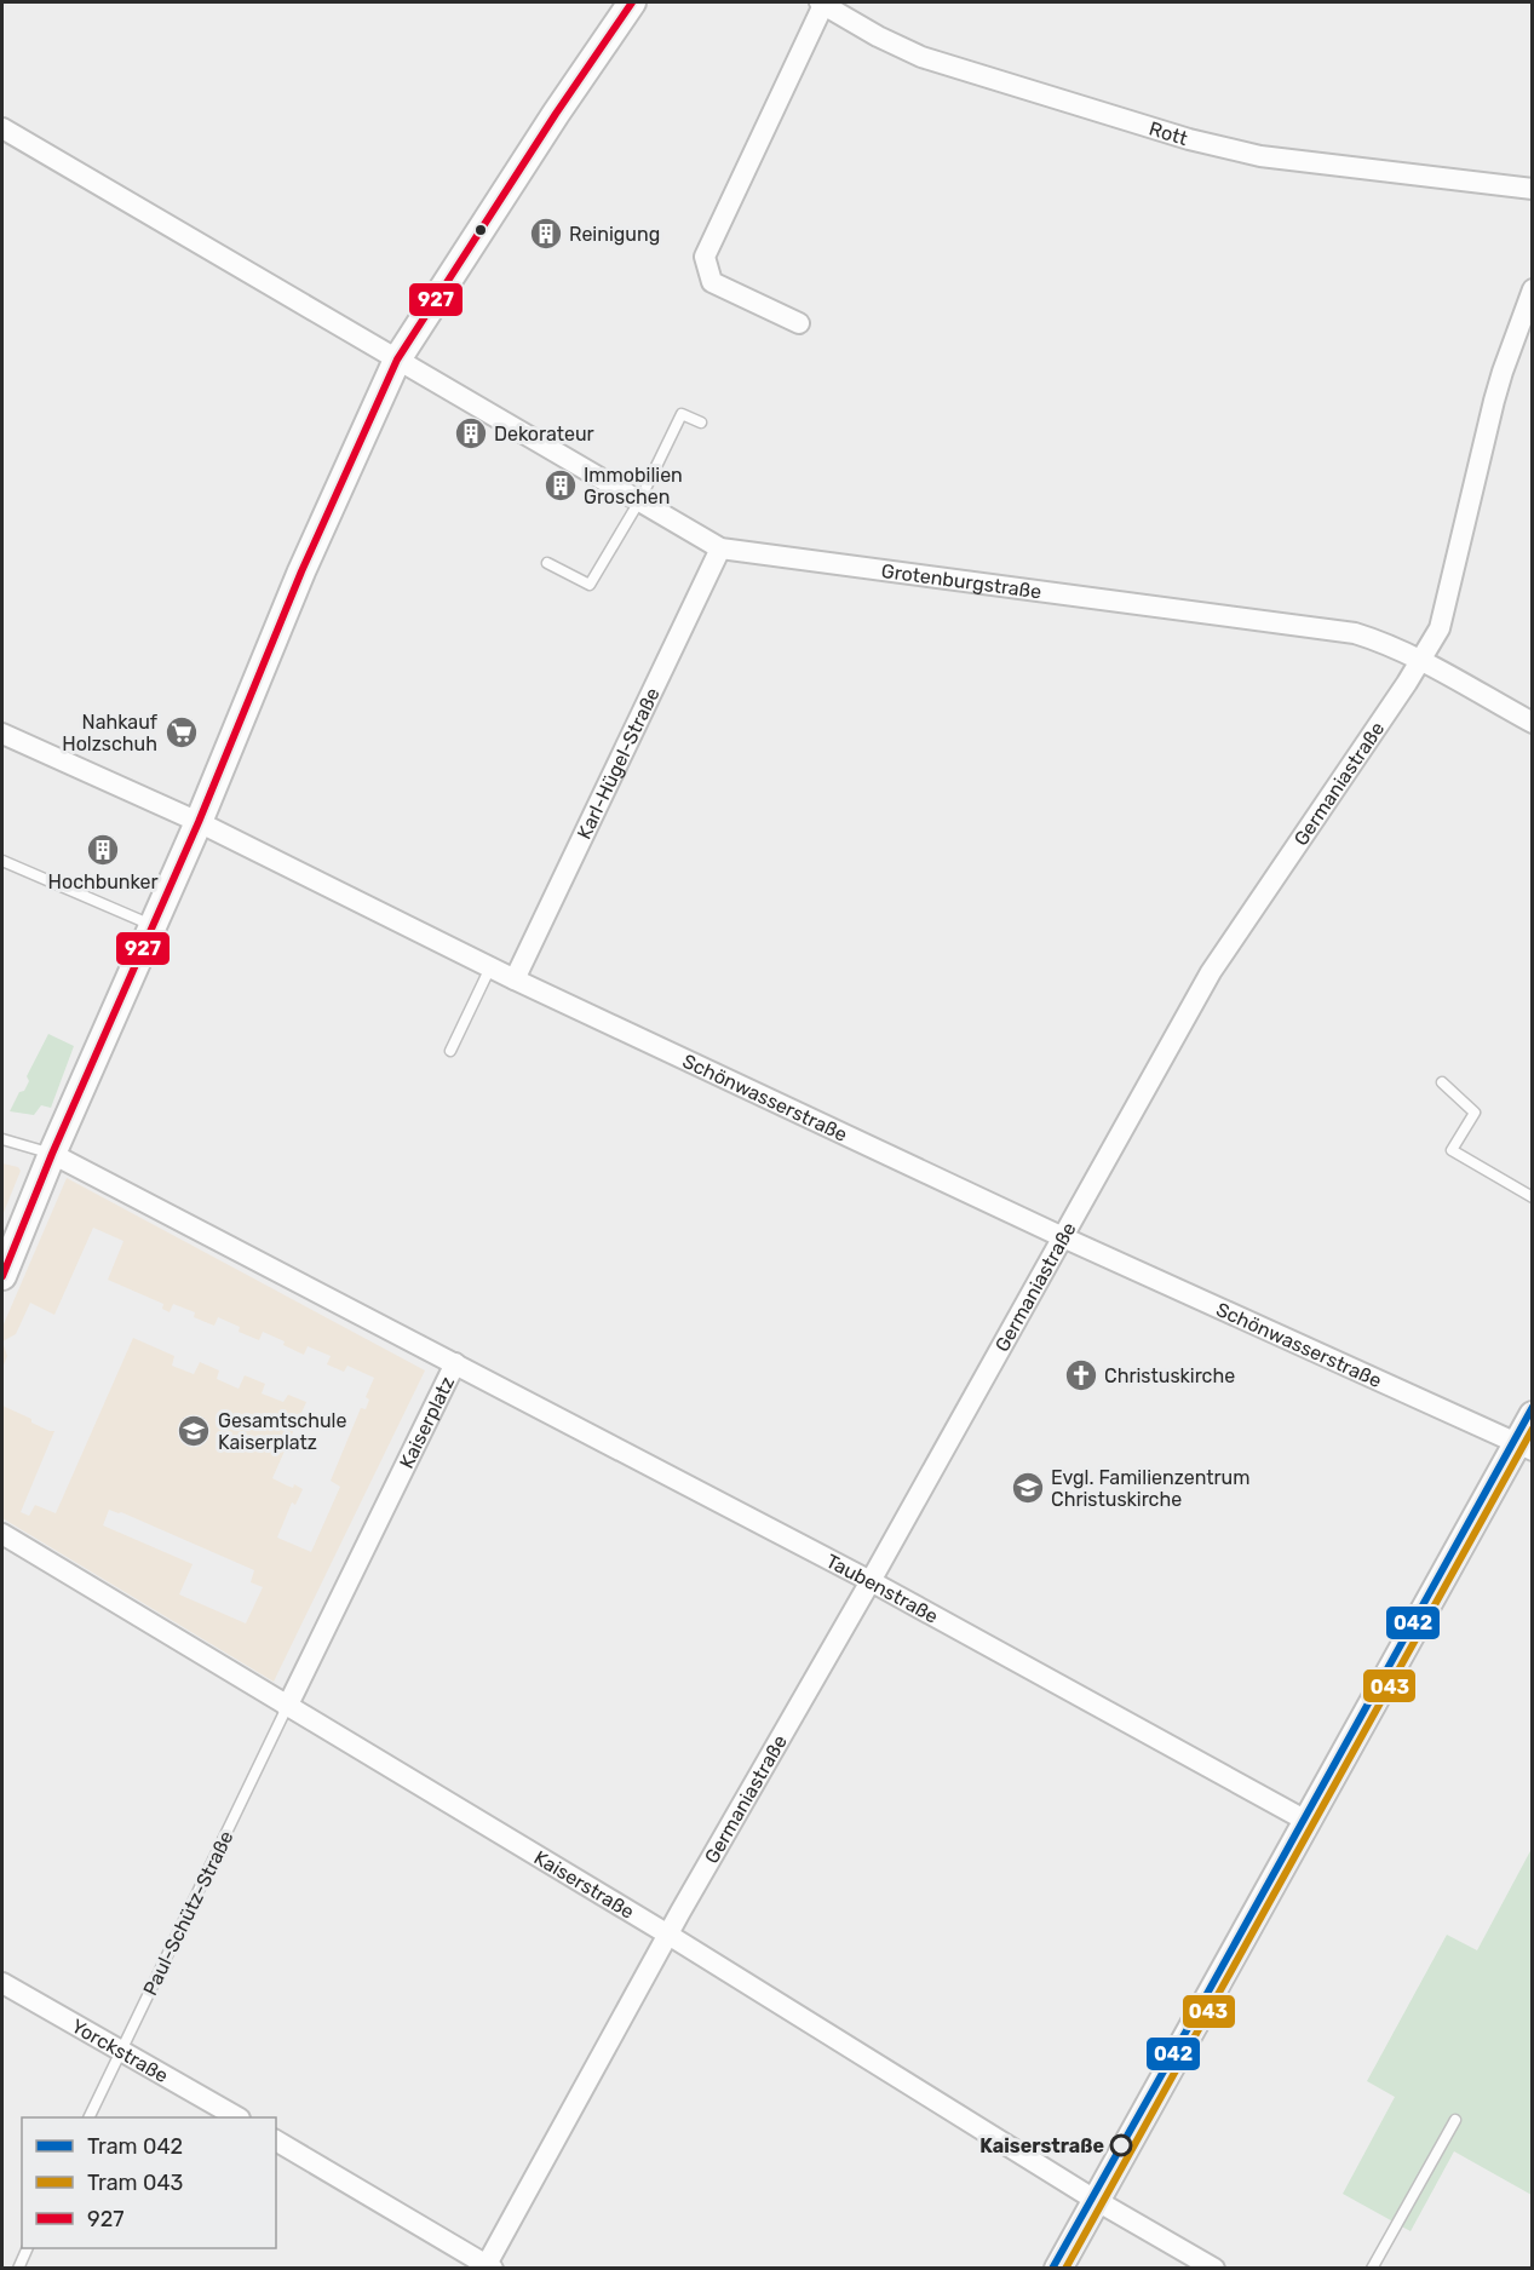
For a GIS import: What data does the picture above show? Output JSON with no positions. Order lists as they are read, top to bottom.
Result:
{
  "streets": {
    "street": [
      "Rott",
      "Grotenburgstraße",
      "Karl-Hügel-Straße",
      "Germaniastraße",
      "Schönwasserstraße",
      "Kaiserplatz",
      "Taubenstraße",
      "Kaiserstraße",
      "Yorckstraße"
    ],
    "lane": ["Paul-Schütz-Straße"]
  },
  "crossings": [
    ["Grotenburgstraße", "Karl-Hügel-Straße"],
    ["Grotenburgstraße", "Germaniastraße"],
    ["Karl-Hügel-Straße", "Schönwasserstraße"],
    ["Germaniastraße", "Schönwasserstraße"],
    ["Germaniastraße", "Taubenstraße"],
    ["Germaniastraße", "Kaiserstraße"],
    ["Kaiserplatz", "Taubenstraße"],
    ["Kaiserplatz", "Kaiserstraße"],
    ["Kaiserplatz", "Paul-Schütz-Straße"],
    ["Kaiserstraße", "Paul-Schütz-Straße"],
    ["Paul-Schütz-Straße", "Yorckstraße"]
  ],
  "places": {
    "building": [
      "Reinigung",
      "Dekorateur",
      "Immobilien Groschen",
      "Hochbunker"
    ],
    "supermarket": ["Nahkauf Holzschuh"],
    "church": ["Christuskirche"],
    "school or university": ["Gesamtschule Kaiserplatz", "Evgl. Familienzentrum Christuskirche"],
    "other": ["Kaiserstraße"]
  },
  "lines": ["transit line 927", "tram line 042", "tram line 043"],
  "legend": ["Tram 042", "Tram 043", "927"]
}
